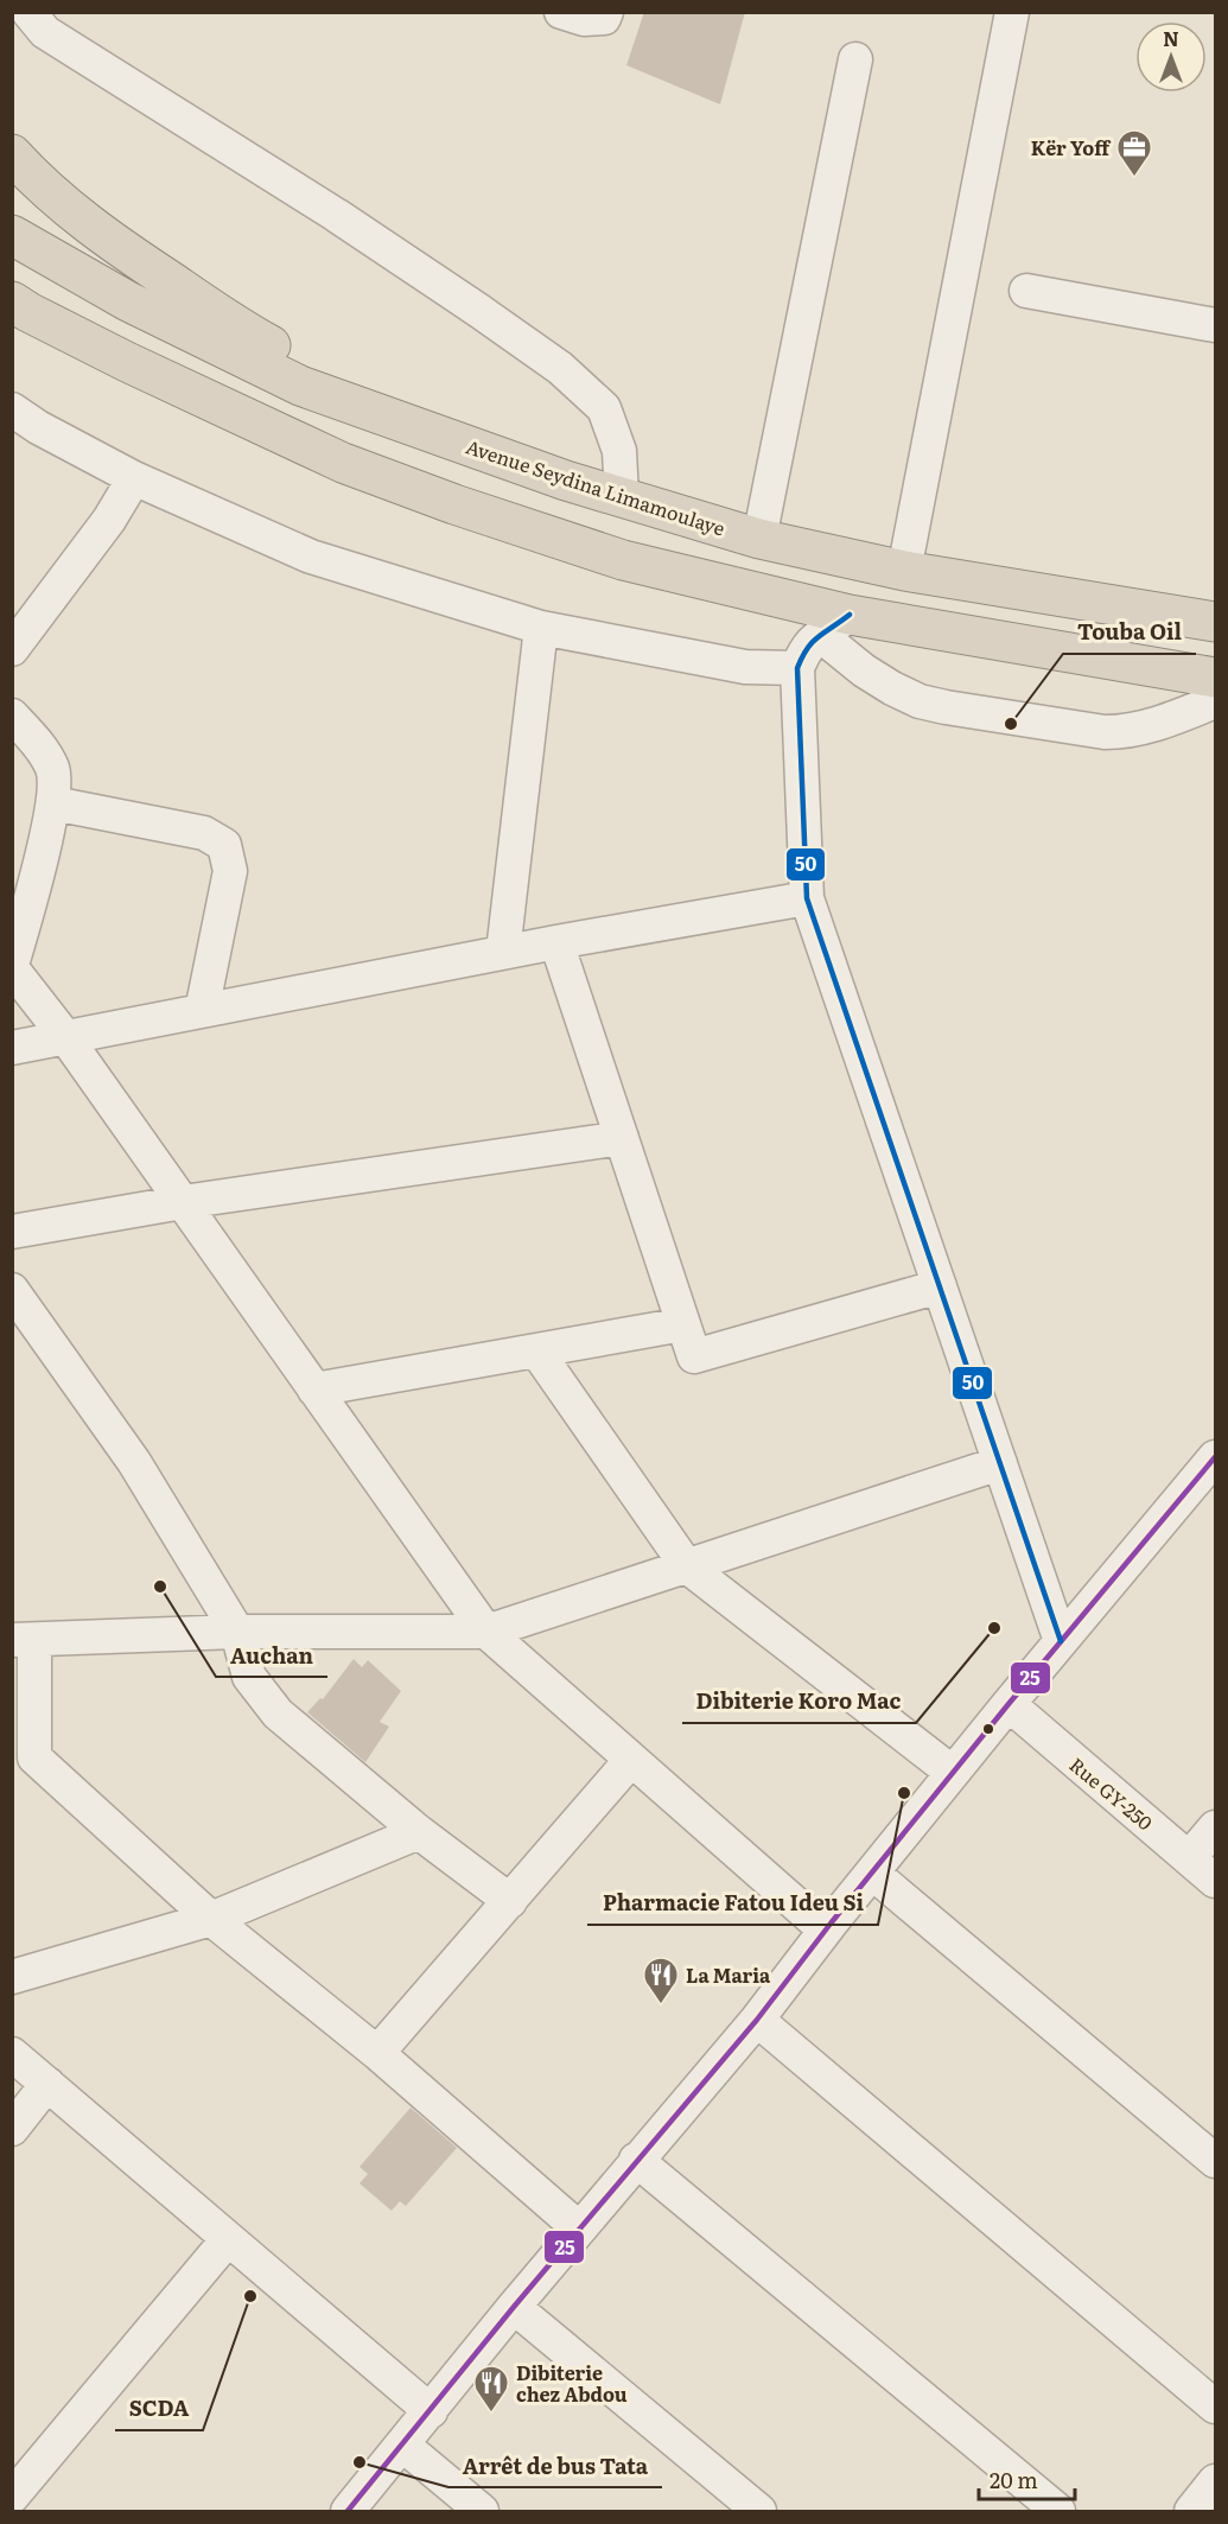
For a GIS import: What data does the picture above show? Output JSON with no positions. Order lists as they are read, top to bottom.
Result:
{
  "streets": {
    "highway": ["Avenue Seydina Limamoulaye"],
    "street": ["Rue GY-250"]
  },
  "places": {
    "office": ["Kër Yoff"],
    "other": [
      "Touba Oil",
      "Auchan",
      "Dibiterie Koro Mac",
      "Pharmacie Fatou Ideu Si",
      "SCDA",
      "Arrêt de bus Tata"
    ],
    "restaurant": ["La Maria", "Dibiterie chez Abdou"]
  },
  "lines": ["transit line 50", "transit line 25"],
  "scale_bar": "20 m",
  "north": "top"
}
